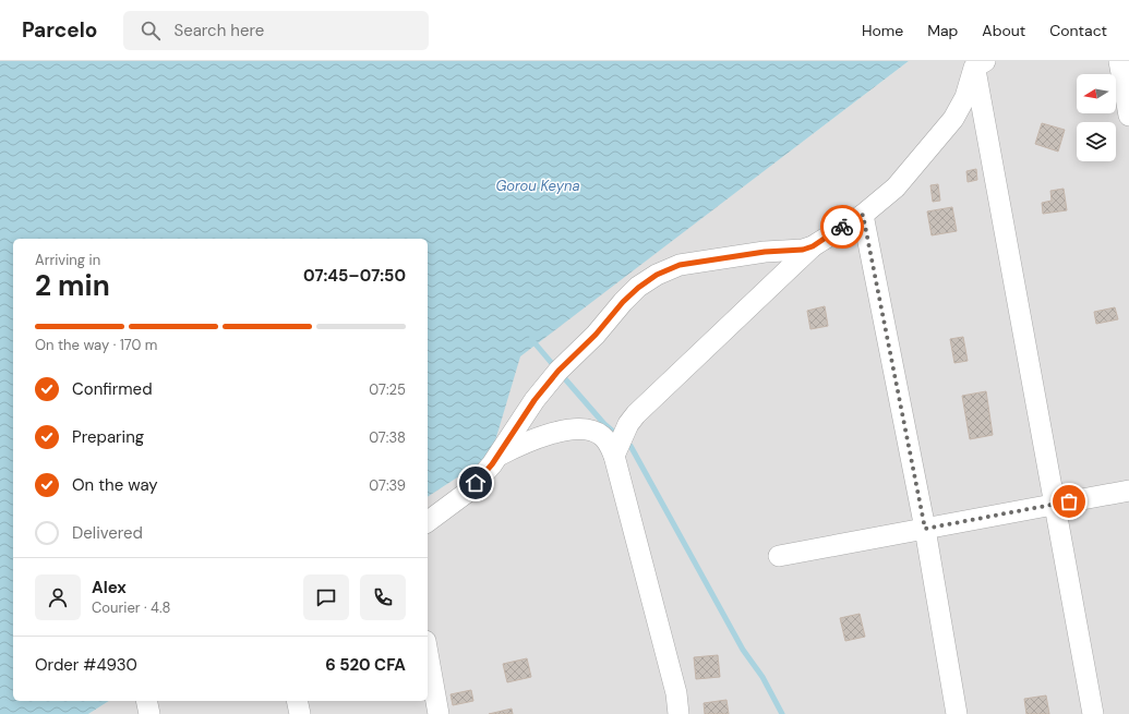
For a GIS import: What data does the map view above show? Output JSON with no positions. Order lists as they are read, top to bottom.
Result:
{
  "water": ["Gorou Keyna"],
  "north": "left",
  "page": {
    "header": "Parcelo",
    "search": "Search here",
    "nav": [
      "Home",
      "Map",
      "About",
      "Contact"
    ],
    "heading": ["2 min", "Arriving in", "07:45–07:50"],
    "panel": [
      "Alex",
      "Courier · 4.8",
      "Order #4930",
      "6 520 CFA"
    ],
    "bar": "On the way · 170 m",
    "list": [
      ["Confirmed", "07:25"],
      ["Preparing", "07:38"],
      ["On the way", "07:39"],
      "Delivered"
    ]
  }
}
